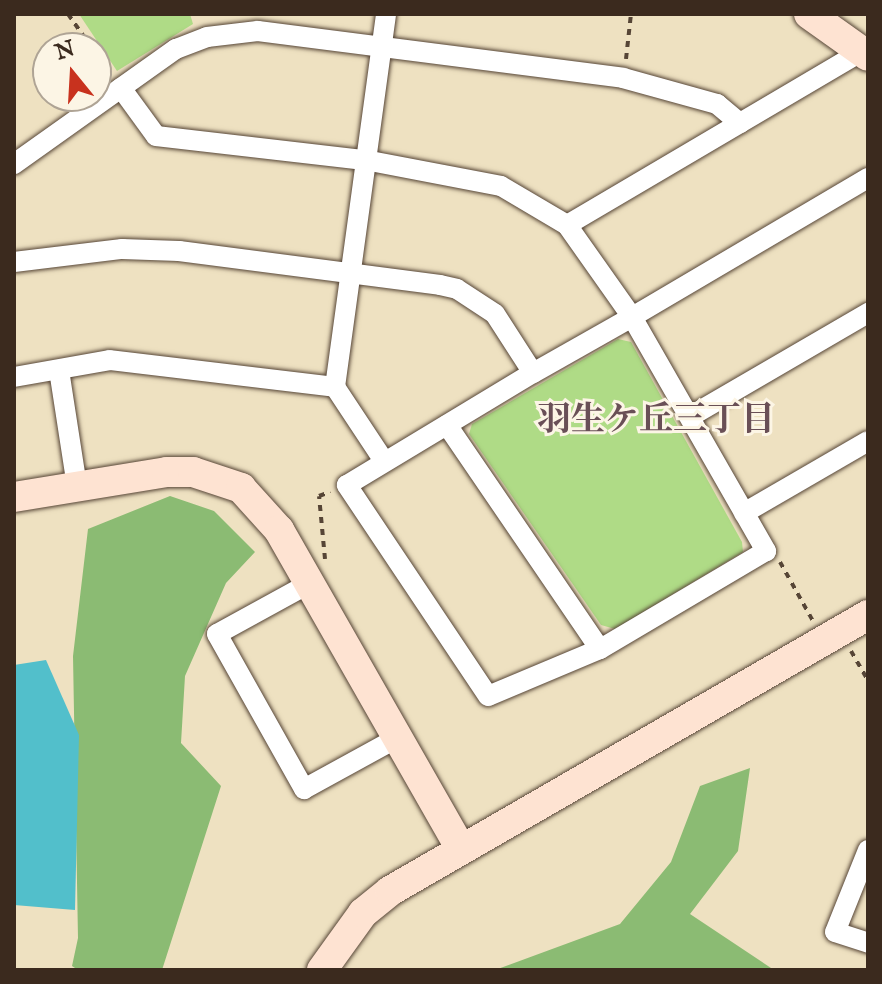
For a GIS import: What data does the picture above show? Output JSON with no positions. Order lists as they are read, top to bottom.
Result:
{
  "districts": ["羽生ケ丘三丁目"],
  "north": "top"
}
